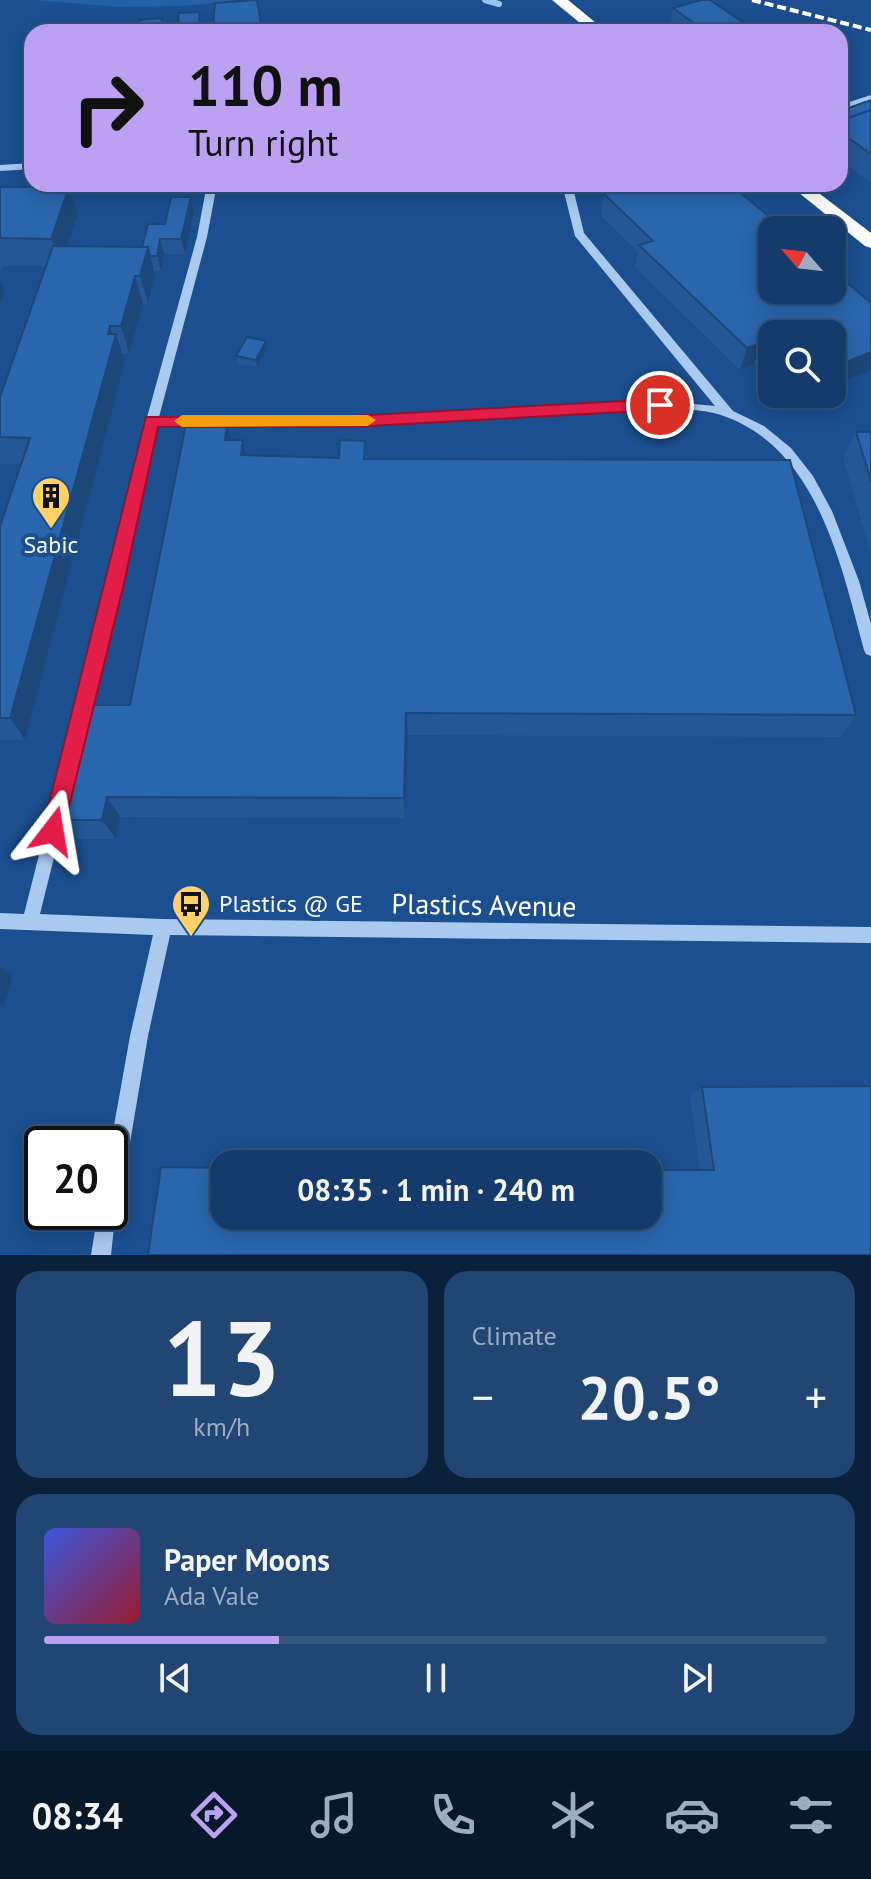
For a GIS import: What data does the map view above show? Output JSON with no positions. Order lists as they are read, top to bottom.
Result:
{
  "streets": {
    "street": ["Plastics Avenue"]
  },
  "places": {
    "building": ["Sabic"],
    "bus stop": ["Plastics @ GE"]
  },
  "north": "top left",
  "page": {
    "turn": ["110 m", "Turn right"],
    "limit": "20",
    "trip": "08:35 · 1 min · 240 m",
    "tile": [
      ["13", "km/h"],
      "Climate"
    ],
    "heat": ["−", "20.5°", "+"],
    "song": ["Paper Moons", "Ada Vale"],
    "tabs": "08:34"
  }
}
